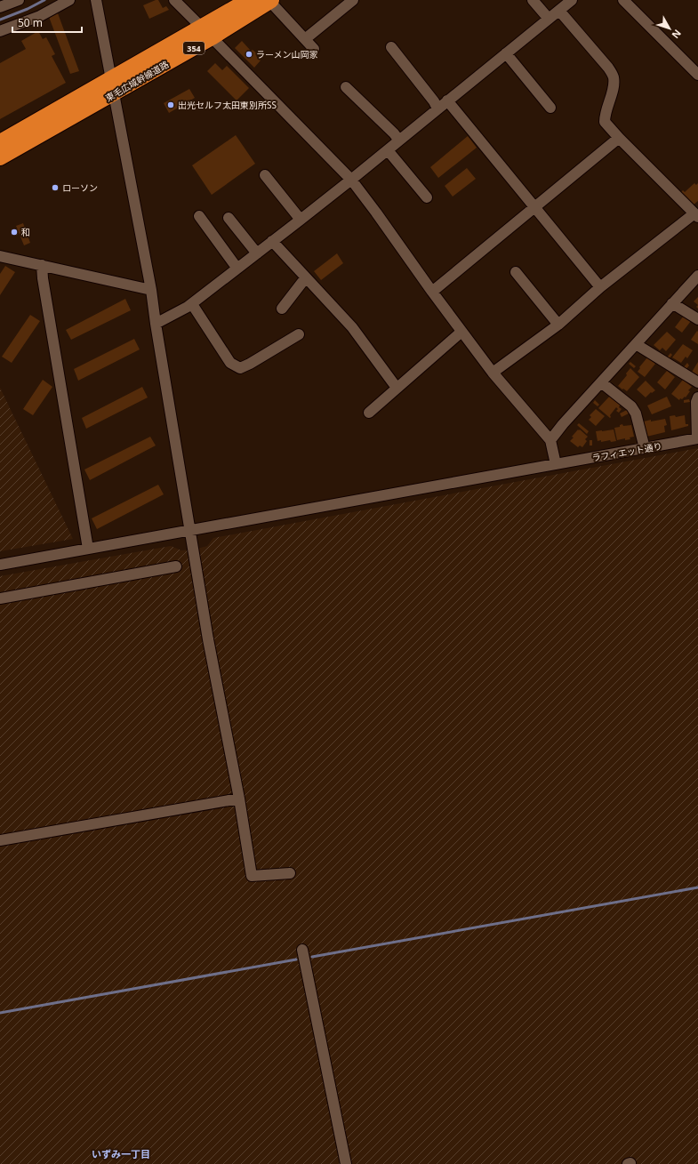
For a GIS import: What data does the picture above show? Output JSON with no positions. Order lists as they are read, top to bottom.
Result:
{
  "streets": {
    "highway": ["354", "東毛広域幹線道路"],
    "street": ["ラフィエット通り"]
  },
  "districts": ["いずみ一丁目"],
  "places": [
    "ラーメン山岡家",
    "出光セルフ太田東別所SS",
    "ローソン",
    "和"
  ],
  "scale_bar": "50 m",
  "north": "bottom right"
}
